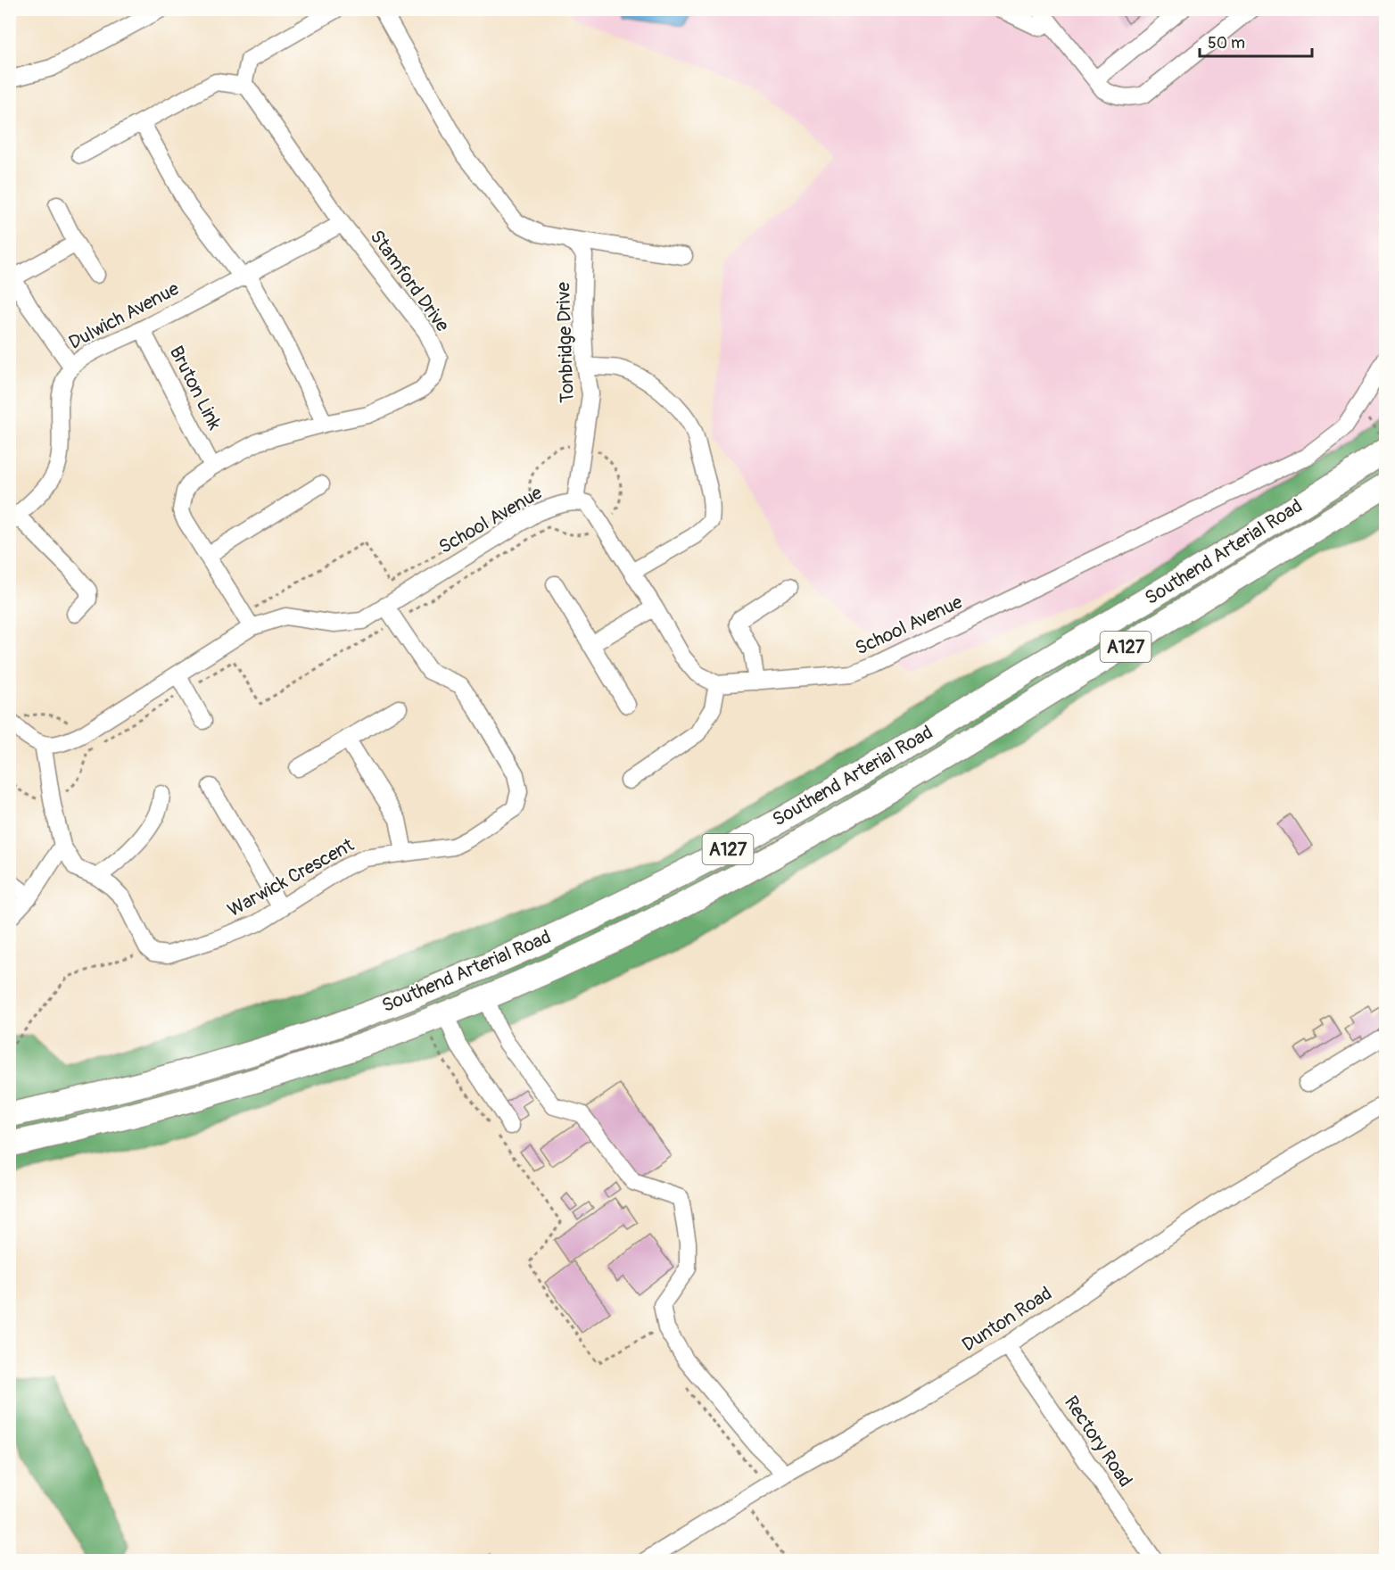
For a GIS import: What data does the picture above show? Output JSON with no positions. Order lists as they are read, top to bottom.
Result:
{
  "streets": {
    "highway": ["Southend Arterial Road", "A127"],
    "street": [
      "Stamford Drive",
      "Dulwich Avenue",
      "Tonbridge Drive",
      "Bruton Link",
      "School Avenue",
      "Warwick Crescent",
      "Dunton Road",
      "Rectory Road"
    ]
  },
  "crossings": [
    ["Stamford Drive", "Dulwich Avenue"],
    ["Stamford Drive", "Bruton Link"],
    ["Stamford Drive", "School Avenue"],
    ["Dulwich Avenue", "Bruton Link"],
    ["Tonbridge Drive", "School Avenue"],
    ["School Avenue", "Warwick Crescent"],
    ["Dunton Road", "Rectory Road"]
  ],
  "scale_bar": "50 m"
}
